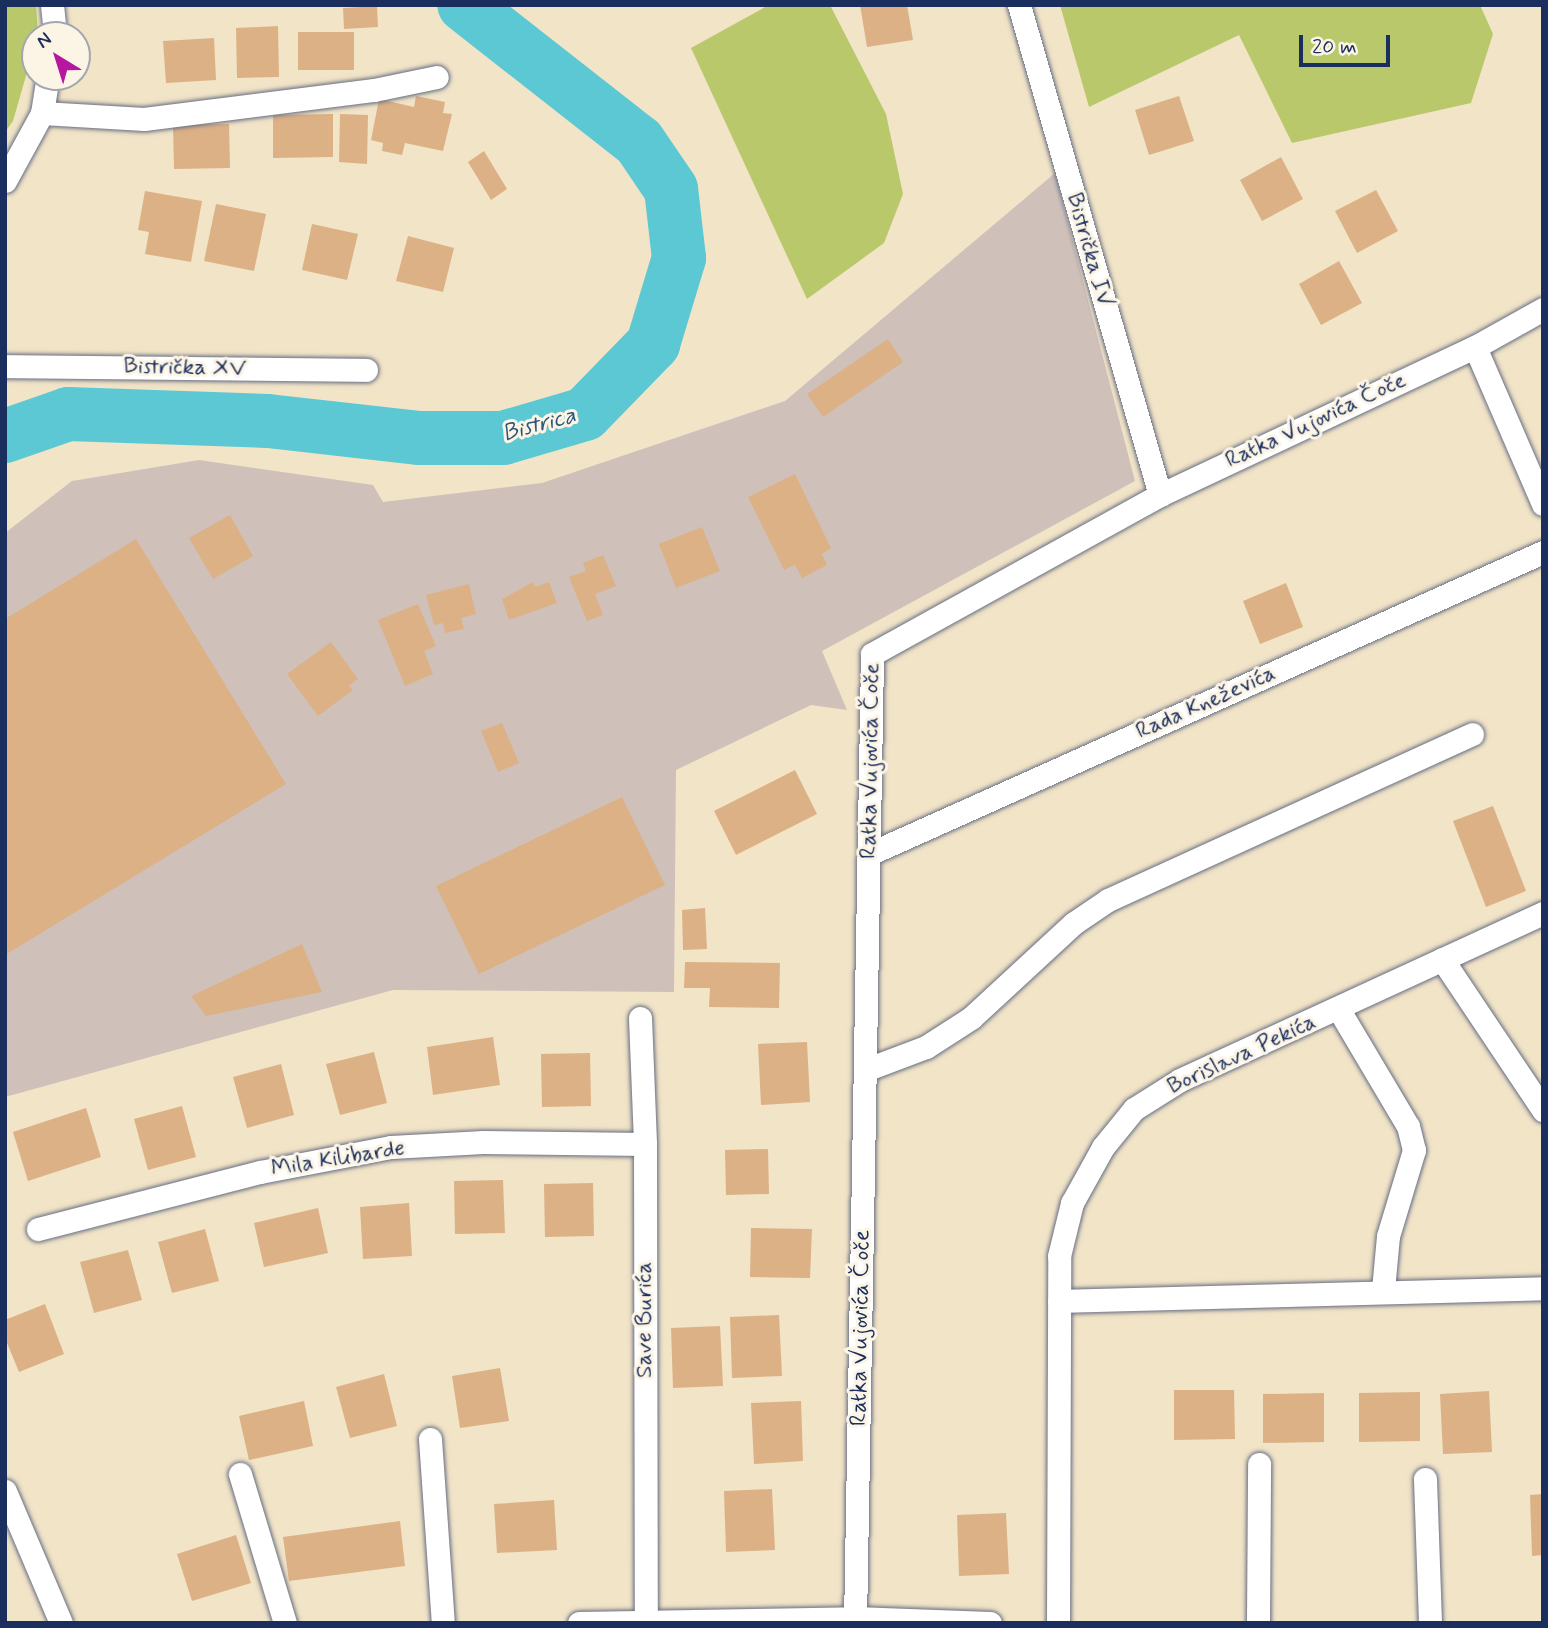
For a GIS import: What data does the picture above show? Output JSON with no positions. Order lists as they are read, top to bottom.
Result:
{
  "streets": {
    "street": [
      "Bistrička IV",
      "Bistrička XV",
      "Ratka Vujovića Čoče",
      "Rada Kneževića",
      "Borislava Pekića",
      "Mila Kilibarde",
      "Save Burića"
    ]
  },
  "crossings": [
    ["Bistrička IV", "Ratka Vujovića Čoče"],
    ["Ratka Vujovića Čoče", "Rada Kneževića"],
    ["Mila Kilibarde", "Save Burića"]
  ],
  "water": ["Bistrica"],
  "scale_bar": "20 m",
  "north": "top left"
}
